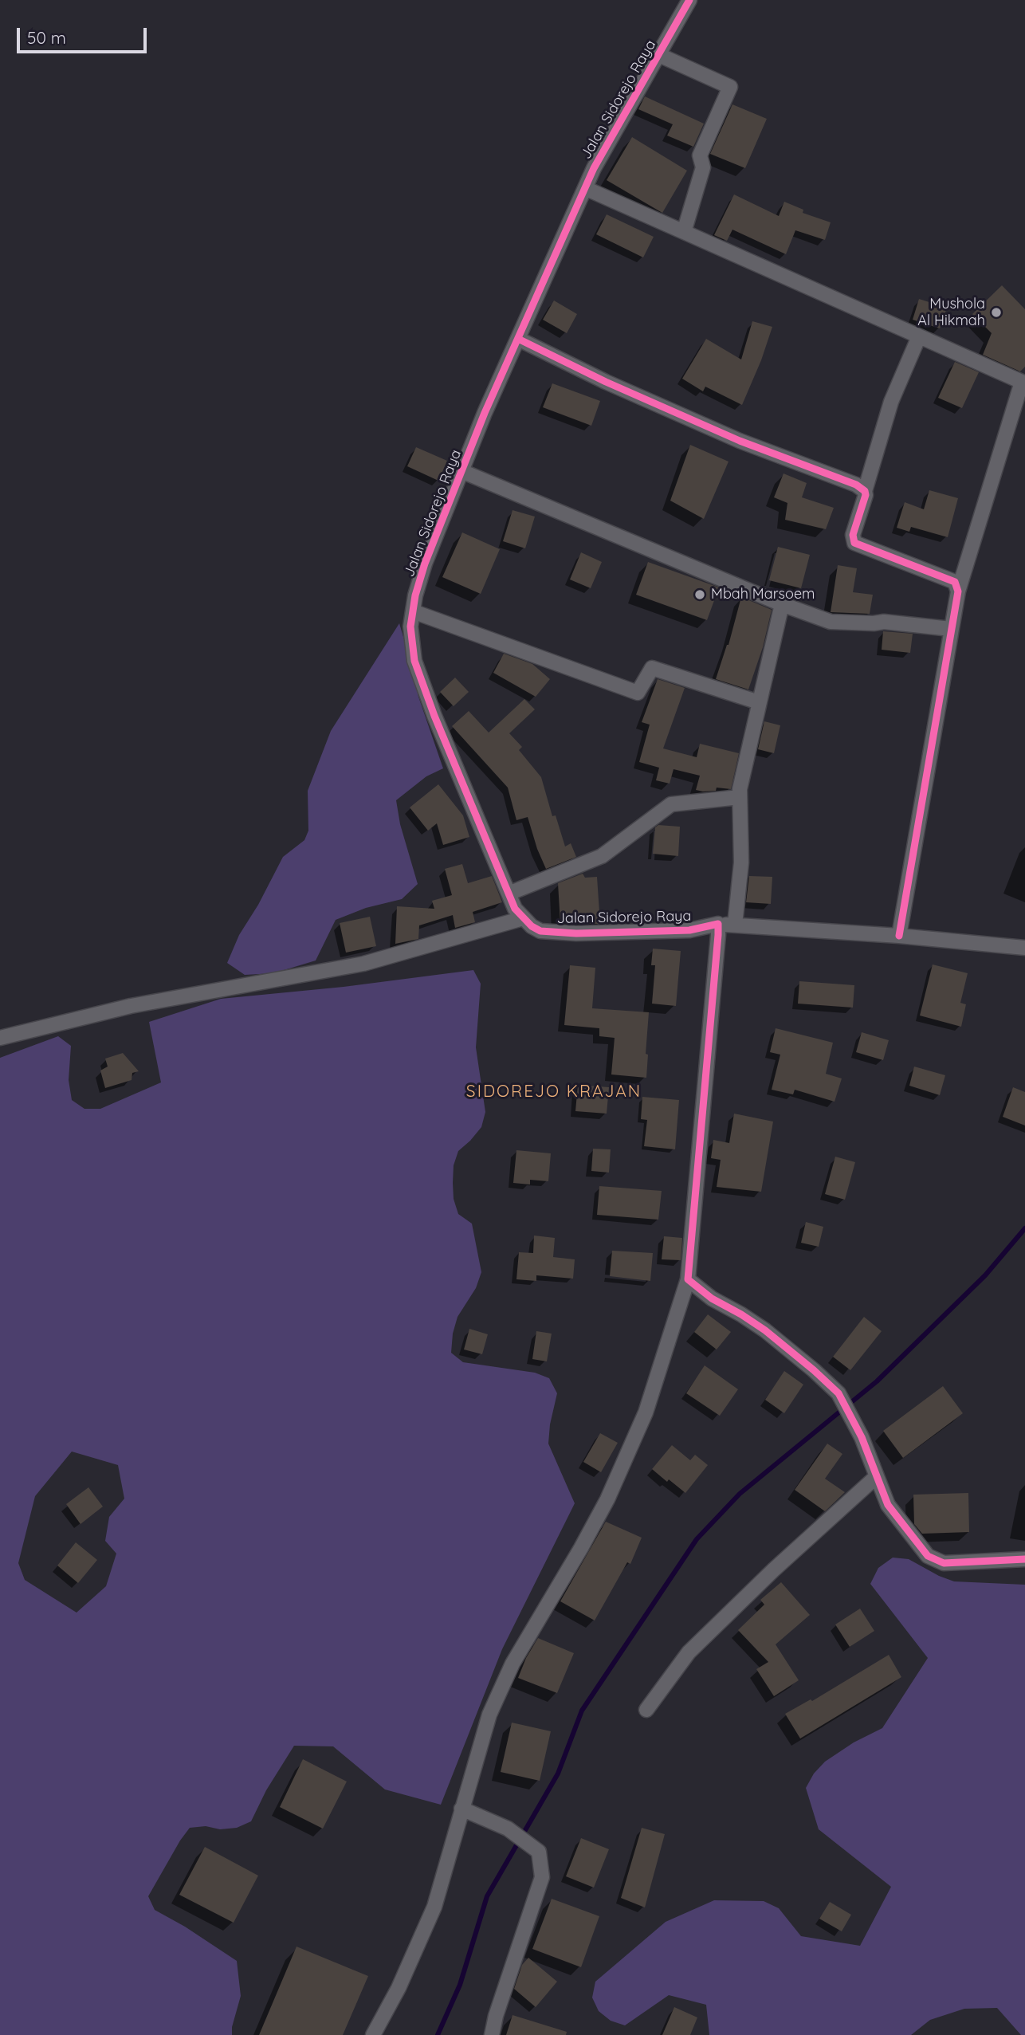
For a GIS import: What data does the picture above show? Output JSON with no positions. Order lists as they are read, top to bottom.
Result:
{
  "streets": {
    "street": ["Jalan Sidorejo Raya"]
  },
  "districts": ["SIDOREJO KRAJAN"],
  "places": ["Mushola Al Hikmah", "Mbah Marsoem"],
  "scale_bar": "50 m"
}
